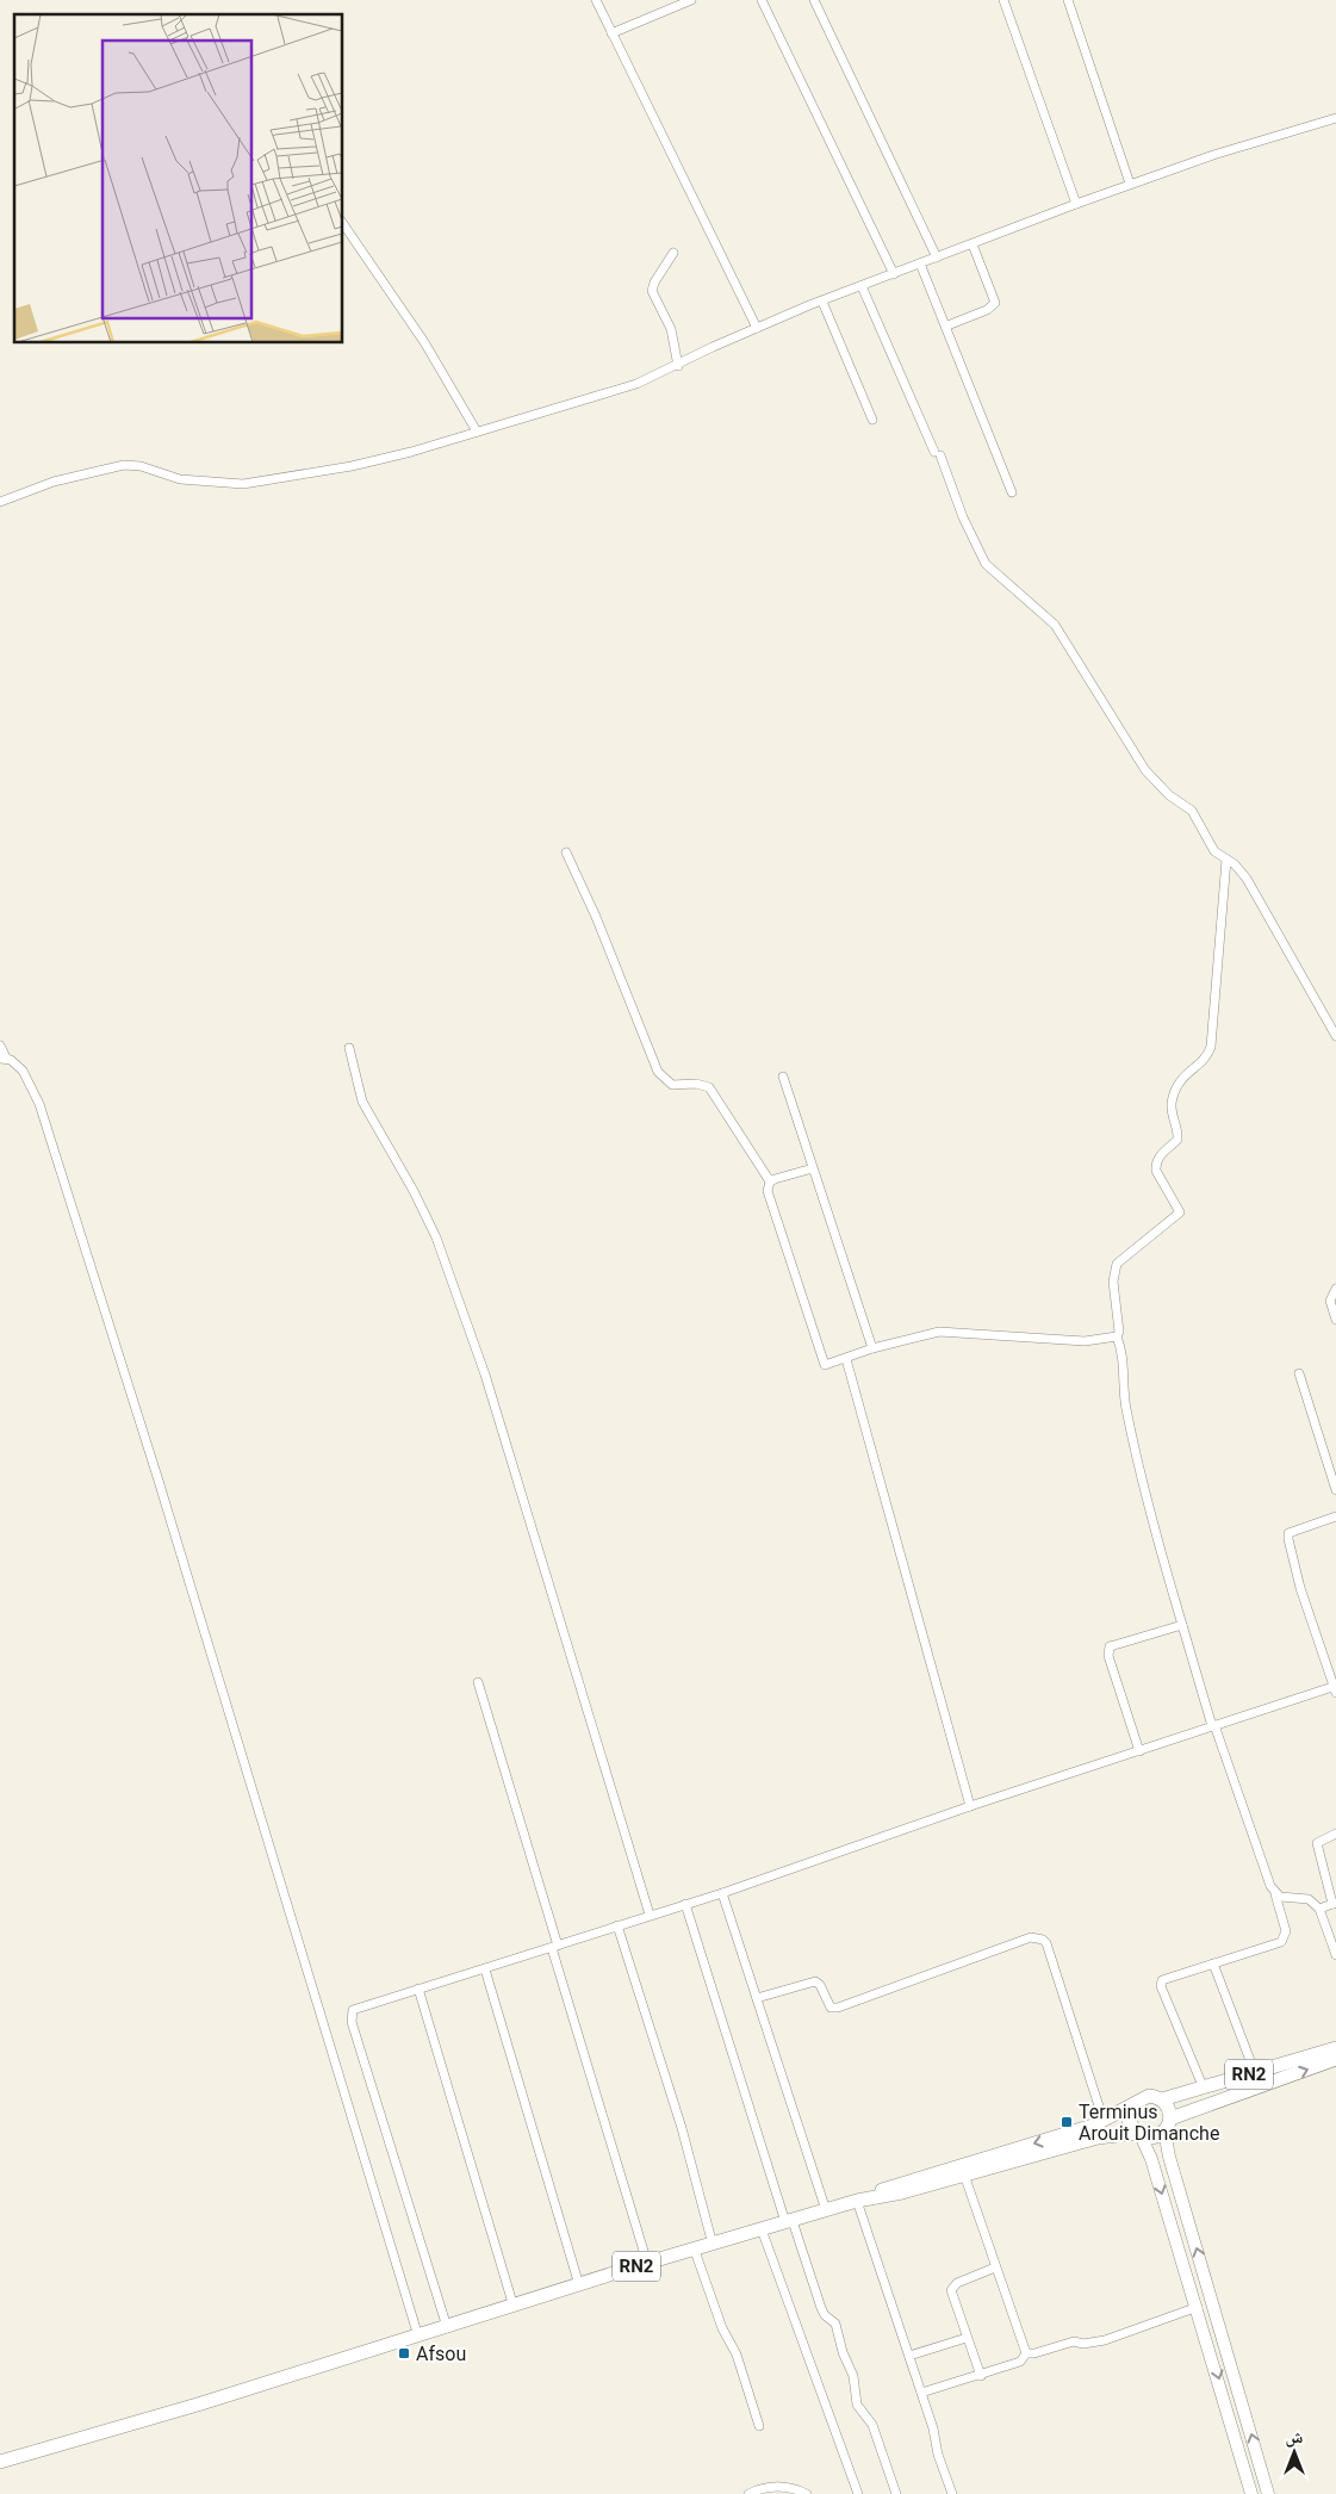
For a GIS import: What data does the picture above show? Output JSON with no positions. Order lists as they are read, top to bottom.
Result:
{
  "streets": {
    "main road": ["RN2"]
  },
  "places": {
    "transit": ["Terminus Arouit Dimanche", "Afsou"]
  },
  "north": "top"
}
